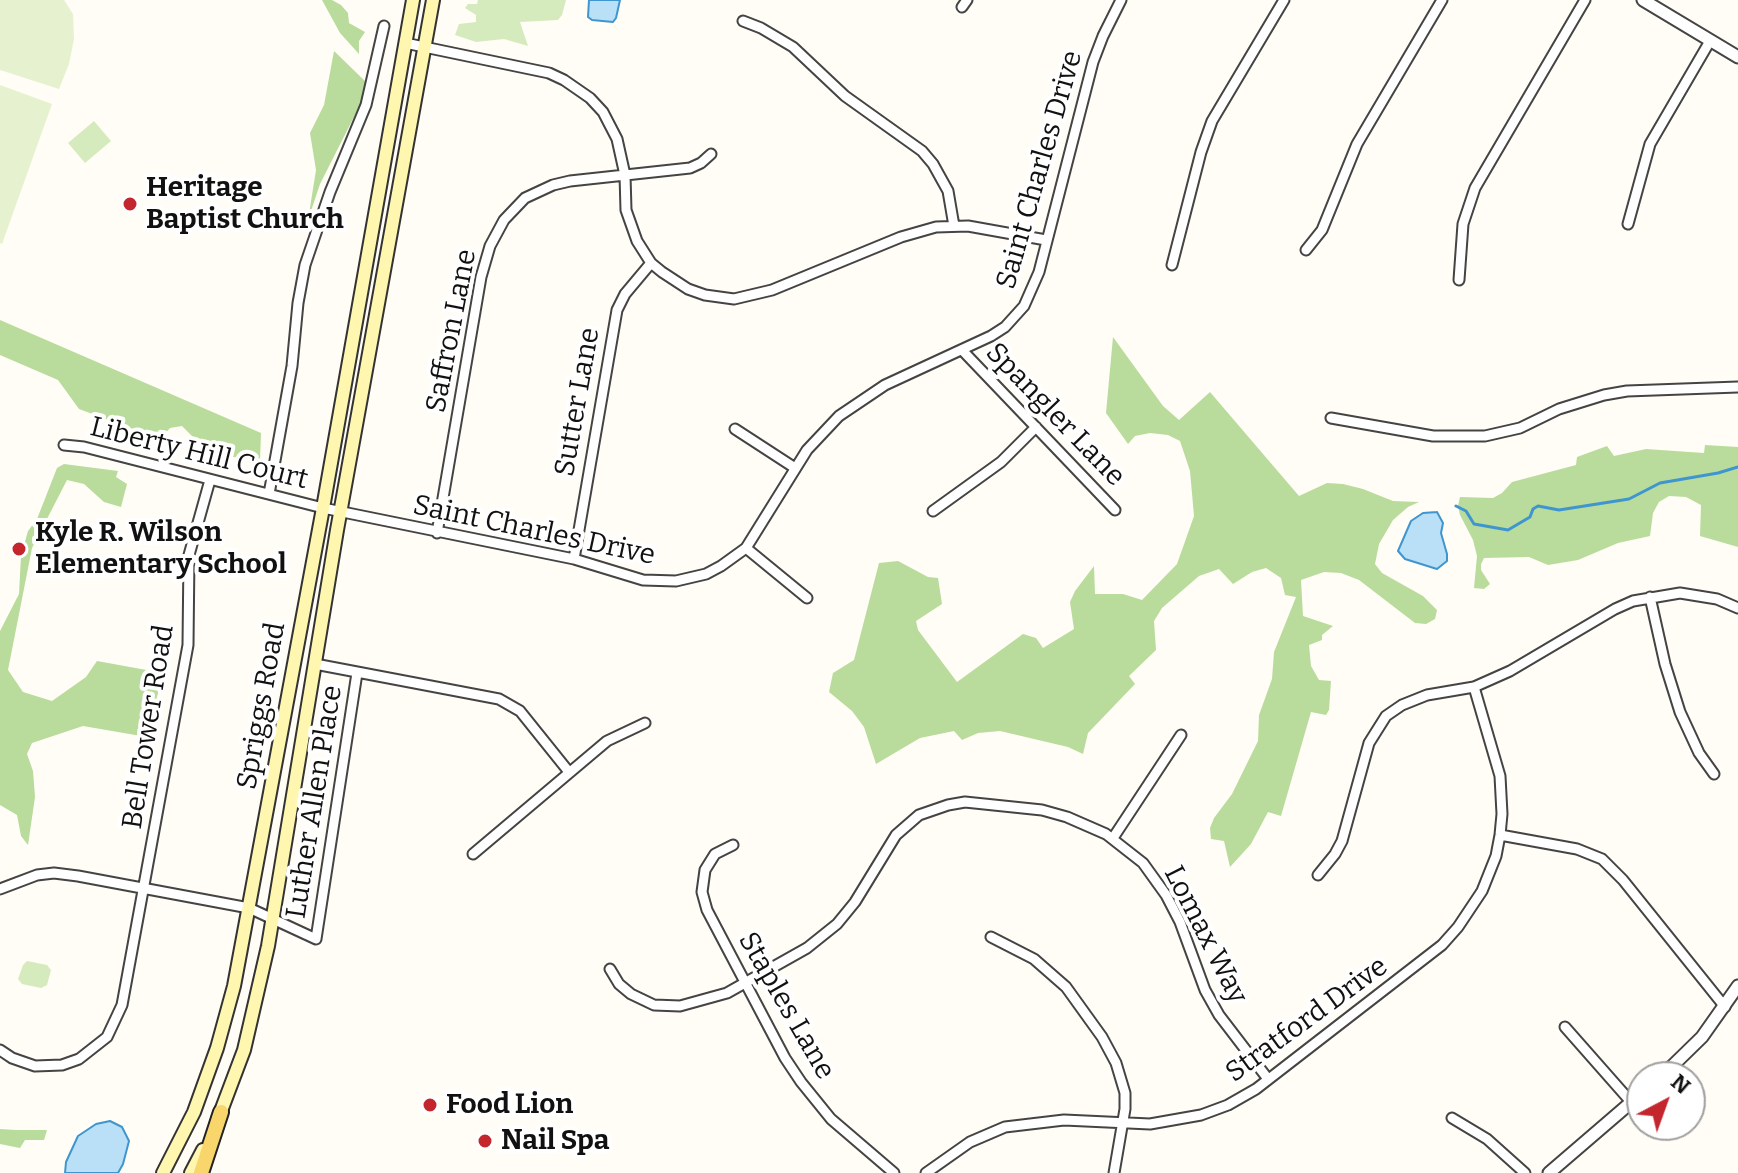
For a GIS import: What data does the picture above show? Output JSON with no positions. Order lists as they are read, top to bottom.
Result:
{
  "streets": {
    "main road": ["Spriggs Road"],
    "street": [
      "Saint Charles Drive",
      "Saffron Lane",
      "Sutter Lane",
      "Spangler Lane",
      "Liberty Hill Court",
      "Bell Tower Road",
      "Luther Allen Place",
      "Lomax Way",
      "Staples Lane",
      "Stratford Drive"
    ]
  },
  "crossings": [
    ["Saint Charles Drive", "Saffron Lane"],
    ["Saint Charles Drive", "Sutter Lane"],
    ["Saint Charles Drive", "Spangler Lane"],
    ["Saint Charles Drive", "Liberty Hill Court"],
    ["Saint Charles Drive", "Spriggs Road"],
    ["Liberty Hill Court", "Spriggs Road"],
    ["Liberty Hill Court", "Bell Tower Road"],
    ["Spriggs Road", "Luther Allen Place"],
    ["Lomax Way", "Staples Lane"],
    ["Lomax Way", "Stratford Drive"]
  ],
  "places": [
    "Heritage Baptist Church",
    "Kyle R. Wilson Elementary School",
    "Food Lion",
    "Nail Spa"
  ],
  "north": "top right"
}
